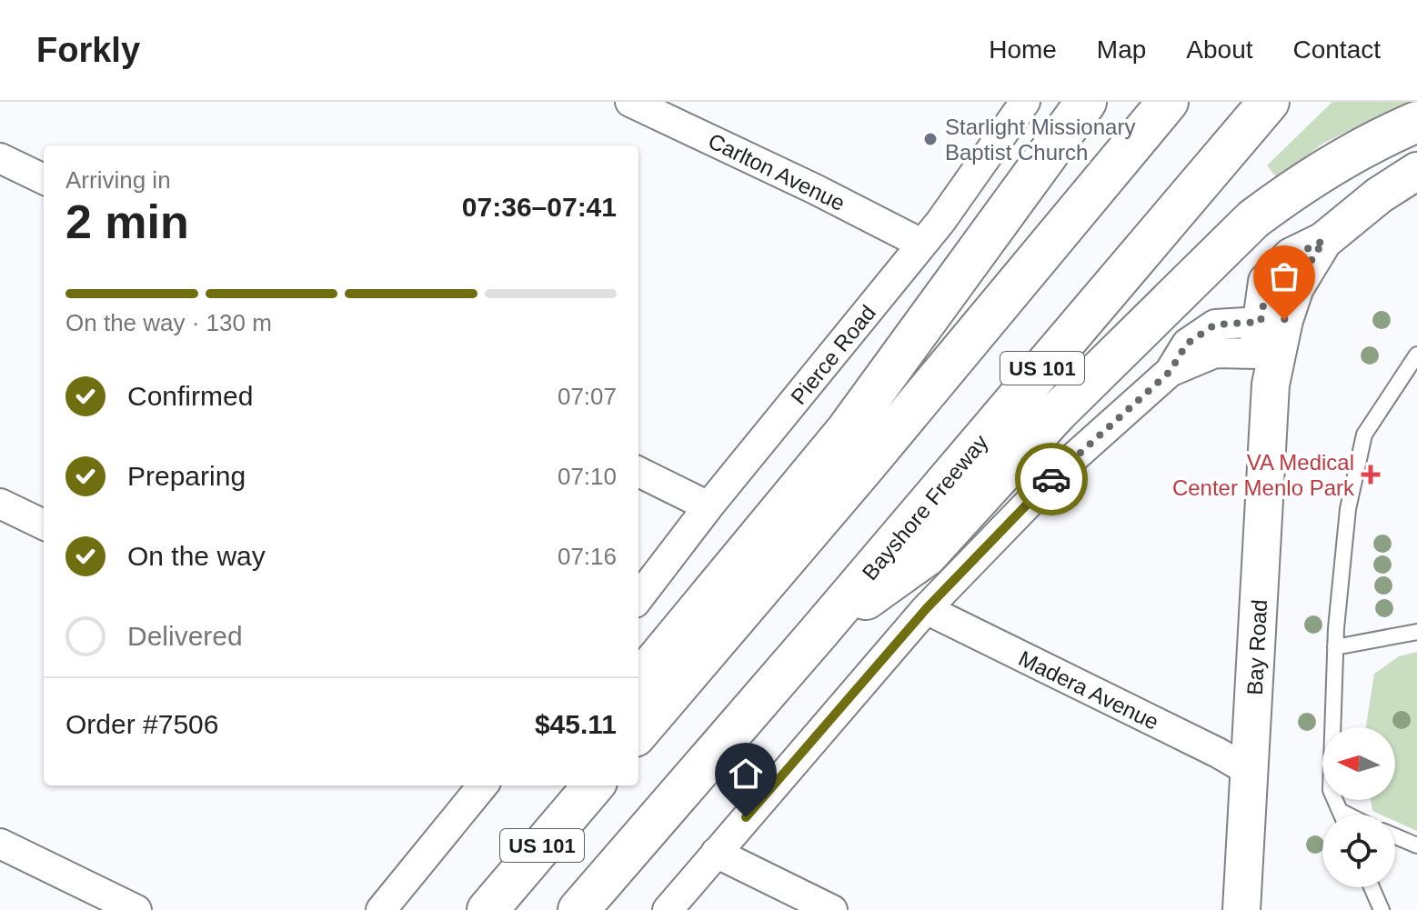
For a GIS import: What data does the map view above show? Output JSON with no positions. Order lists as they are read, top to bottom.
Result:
{
  "streets": {
    "highway": ["US 101", "Bayshore Freeway"],
    "street": [
      "Carlton Avenue",
      "Pierce Road",
      "Bay Road",
      "Madera Avenue"
    ]
  },
  "crossings": [
    ["Carlton Avenue", "Pierce Road"],
    ["Bay Road", "Madera Avenue"]
  ],
  "places": {
    "other": ["Starlight Missionary Baptist Church"],
    "health": ["VA Medical Center Menlo Park"]
  },
  "north": "left",
  "page": {
    "header": "Forkly",
    "nav": [
      "Home",
      "Map",
      "About",
      "Contact"
    ],
    "heading": ["2 min", "Arriving in", "07:36–07:41"],
    "panel": ["Order #7506", "$45.11"],
    "bar": "On the way · 130 m",
    "list": [
      ["Confirmed", "07:07"],
      ["Preparing", "07:10"],
      ["On the way", "07:16"],
      "Delivered"
    ]
  }
}
